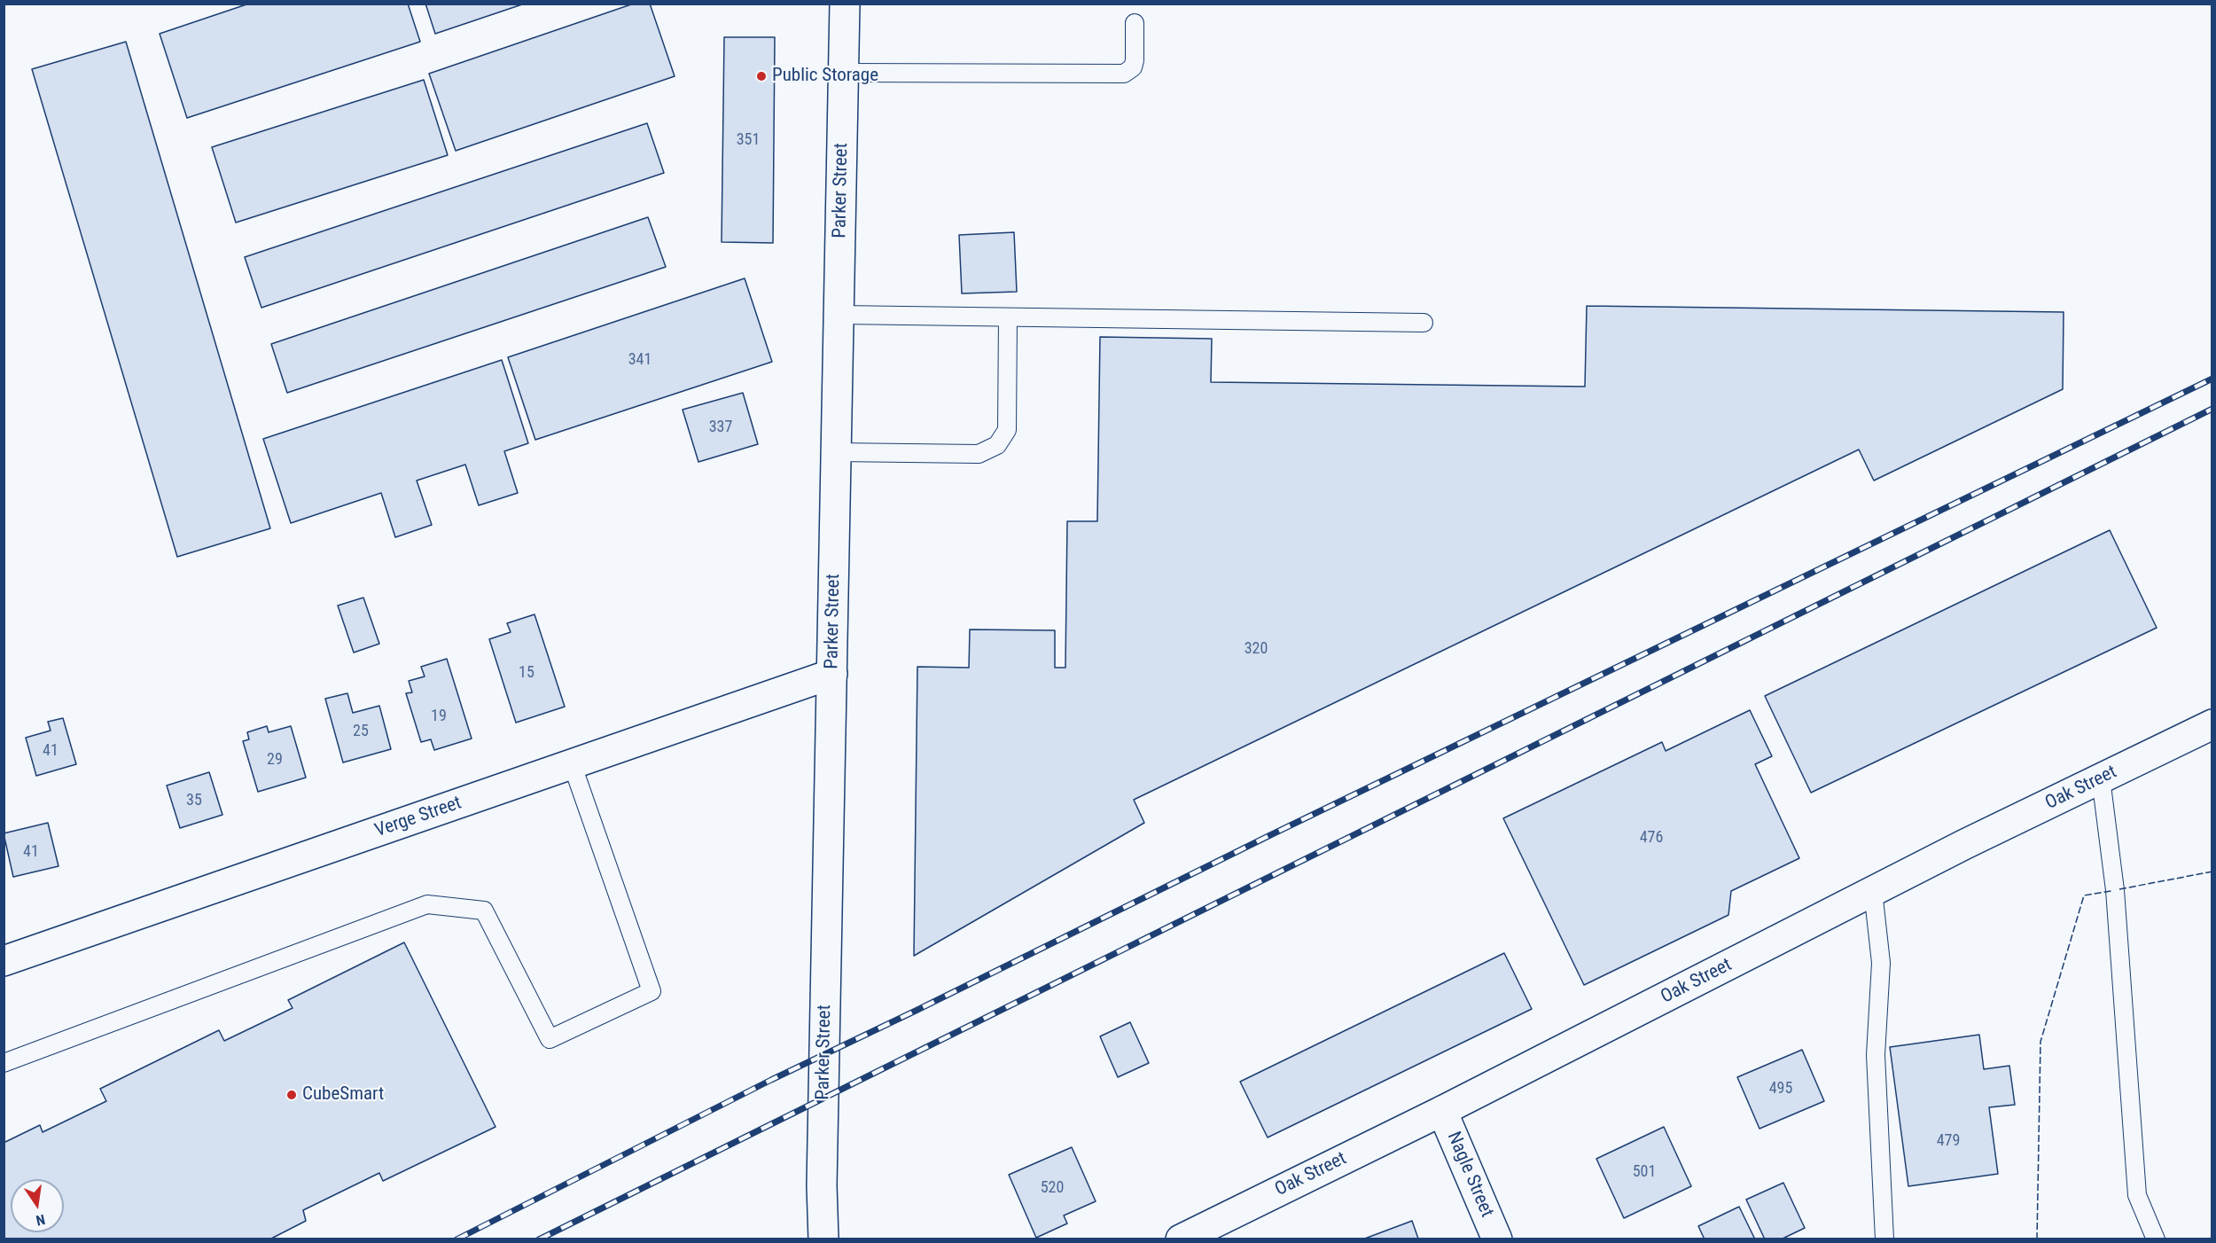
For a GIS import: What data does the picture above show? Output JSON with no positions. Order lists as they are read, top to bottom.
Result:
{
  "streets": {
    "street": [
      "Parker Street",
      "Oak Street",
      "Verge Street",
      "Nagle Street"
    ]
  },
  "crossings": [
    ["Parker Street", "Verge Street"],
    ["Oak Street", "Nagle Street"]
  ],
  "places": ["Public Storage", "CubeSmart"],
  "house_numbers": [
    "351",
    "341",
    "337",
    "320",
    "15",
    "19",
    "25",
    "41",
    "29",
    "35",
    "476",
    "41",
    "495",
    "479",
    "501",
    "520"
  ],
  "north": "bottom"
}
